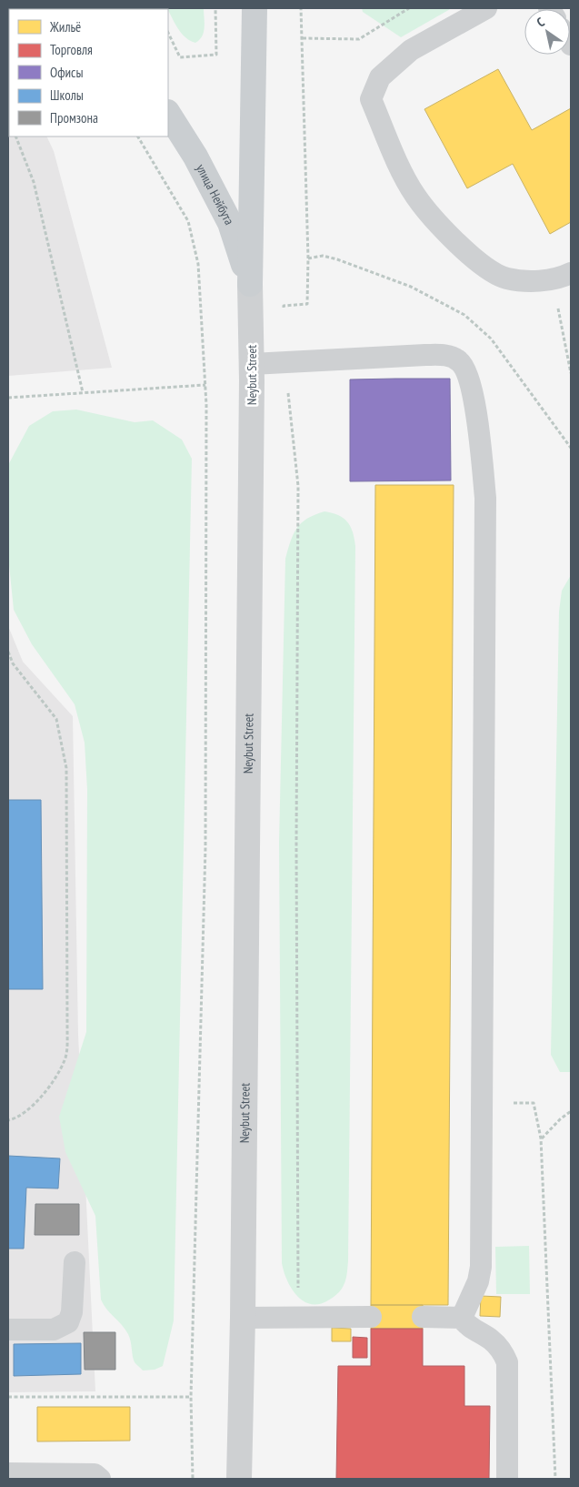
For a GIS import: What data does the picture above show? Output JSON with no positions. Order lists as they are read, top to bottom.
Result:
{
  "streets": {
    "main road": ["улица Нейбута", "Neybut Street"]
  },
  "crossings": [
    ["улица Нейбута", "Neybut Street"]
  ],
  "legend": [
    "Жильё",
    "Торговля",
    "Офисы",
    "Школы",
    "Промзона"
  ],
  "north": "top left"
}
